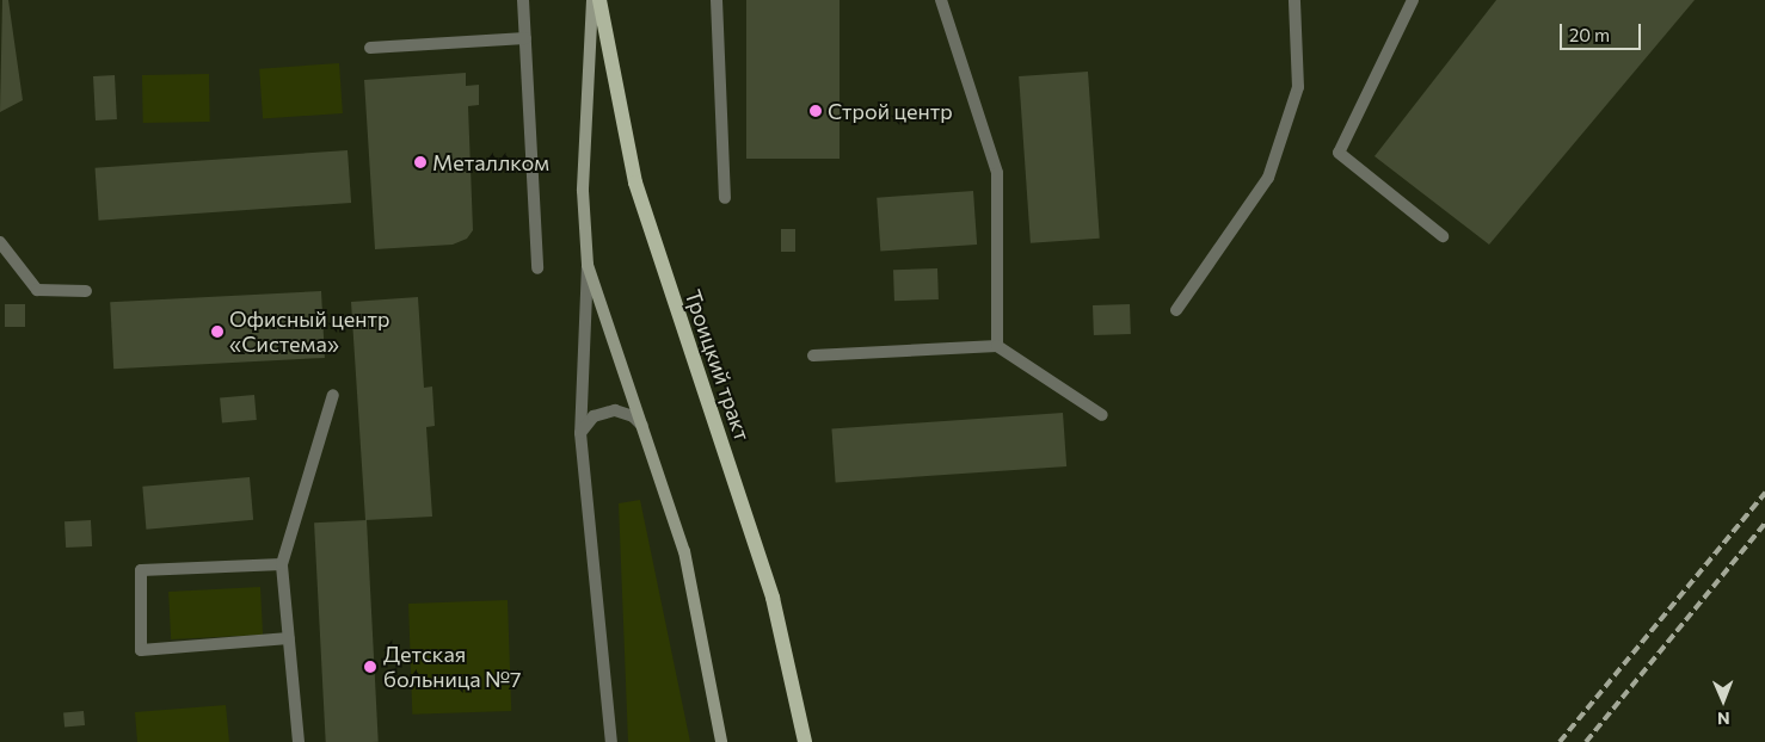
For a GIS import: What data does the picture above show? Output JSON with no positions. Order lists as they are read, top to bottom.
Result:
{
  "streets": {
    "main road": ["Троицкий тракт"]
  },
  "places": [
    "Строй центр",
    "Металлком",
    "Офисный центр «Система»",
    "Детская больница №7"
  ],
  "scale_bar": "20 m",
  "north": "bottom"
}
